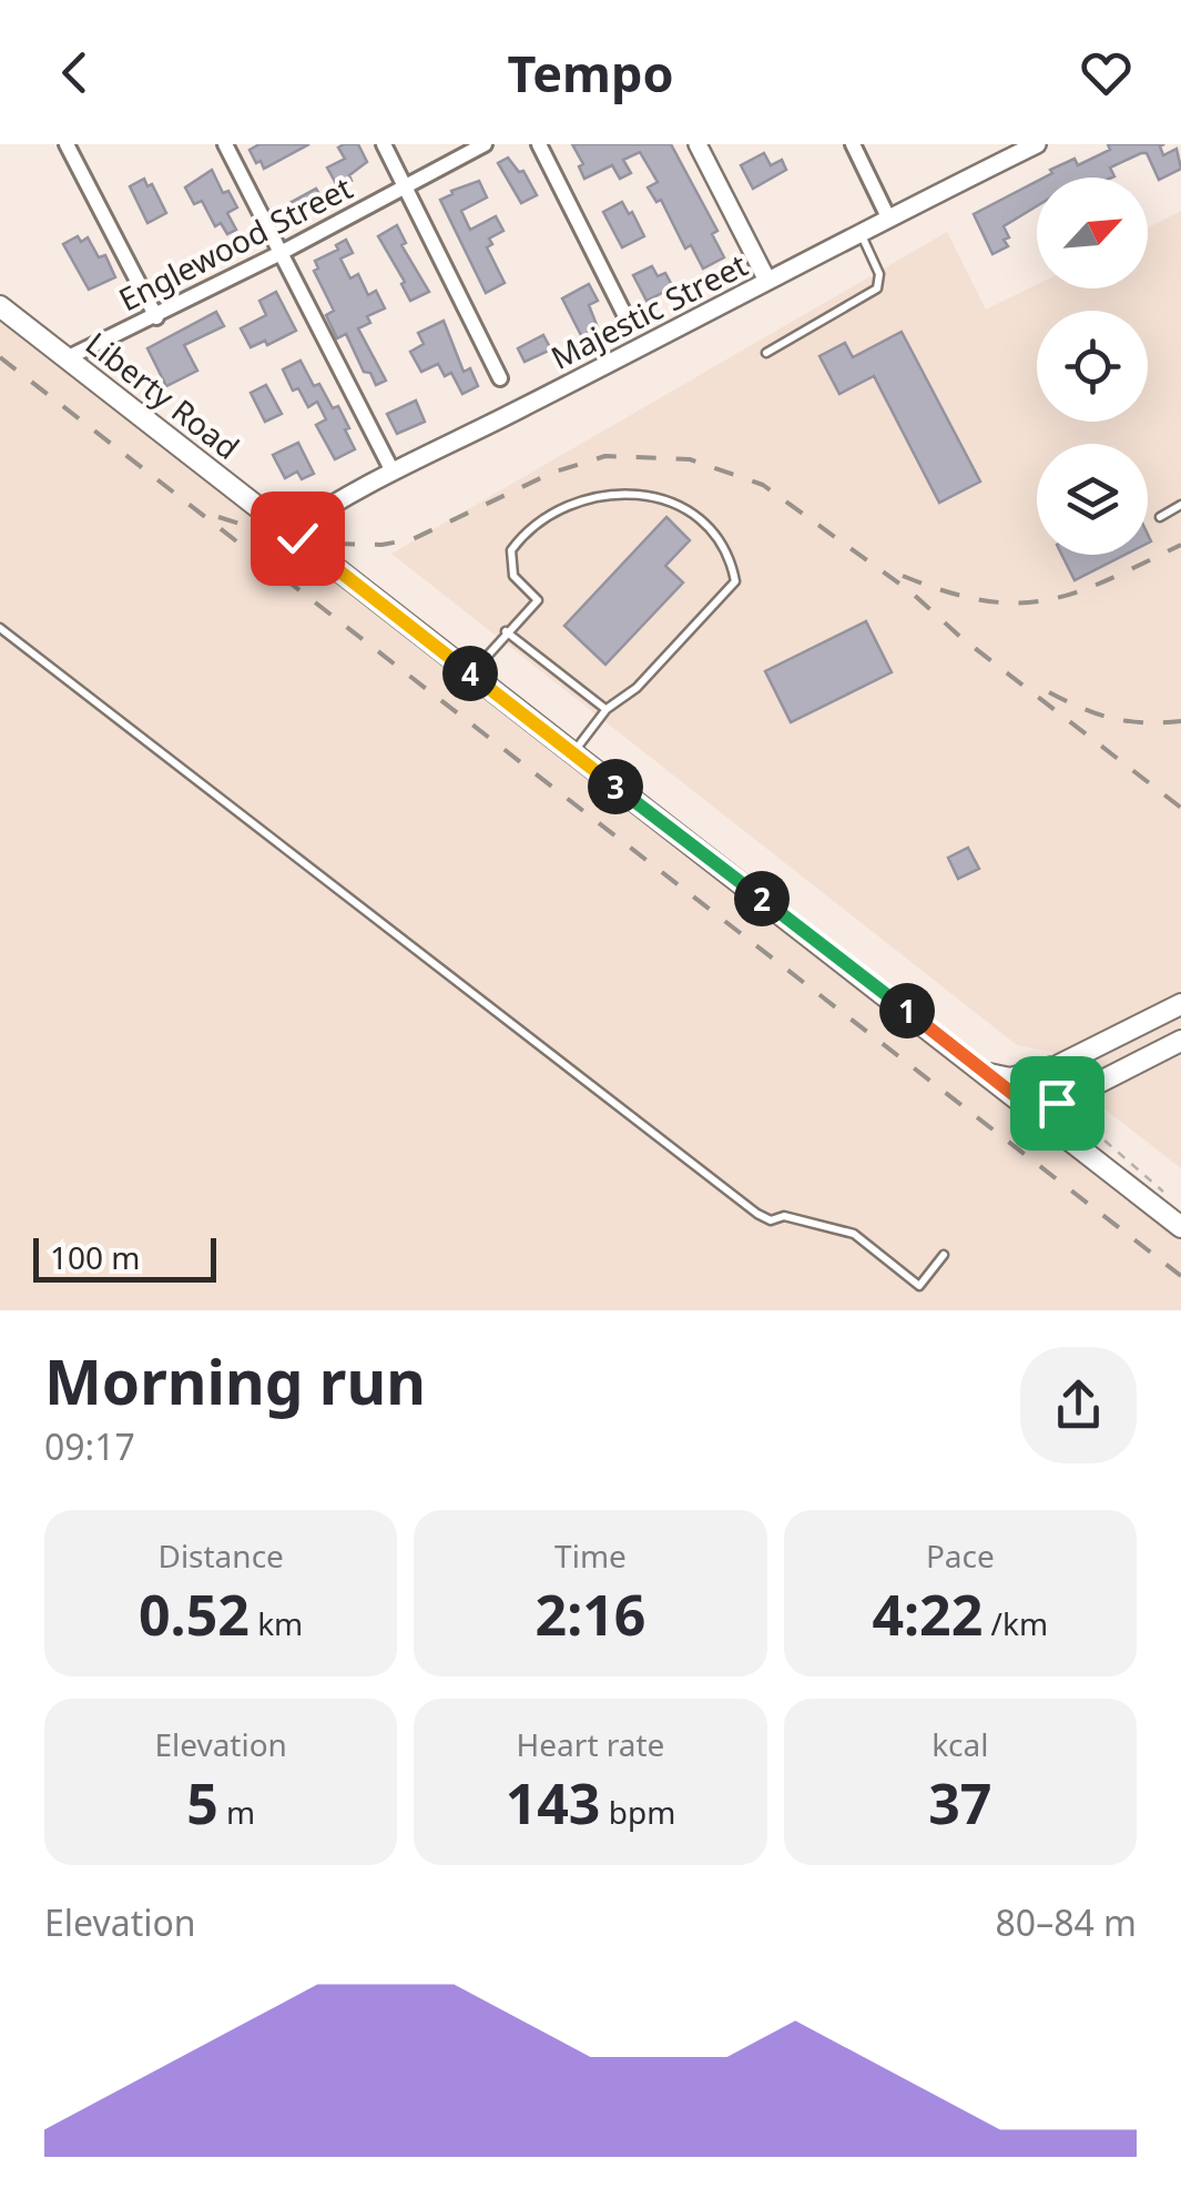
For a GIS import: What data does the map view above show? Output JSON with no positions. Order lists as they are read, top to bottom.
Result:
{
  "streets": {
    "main road": ["Liberty Road"],
    "street": ["Englewood Street", "Majestic Street"]
  },
  "crossings": [
    ["Englewood Street", "Liberty Road"],
    ["Majestic Street", "Liberty Road"]
  ],
  "scale_bar": "100 m",
  "north": "top right",
  "page": {
    "header": "Tempo",
    "pins": [
      "4",
      "3",
      "2",
      "1"
    ],
    "scale": "100 m",
    "heading": ["Morning run", "09:17"],
    "stats": [
      ["Distance", "0.52 km"],
      ["Time", "2:16"],
      ["Pace", "4:22 /km"],
      ["Elevation", "5 m"],
      ["Heart rate", "143 bpm"],
      ["kcal", "37"]
    ],
    "chart": ["Elevation", "80–84 m"]
  }
}
